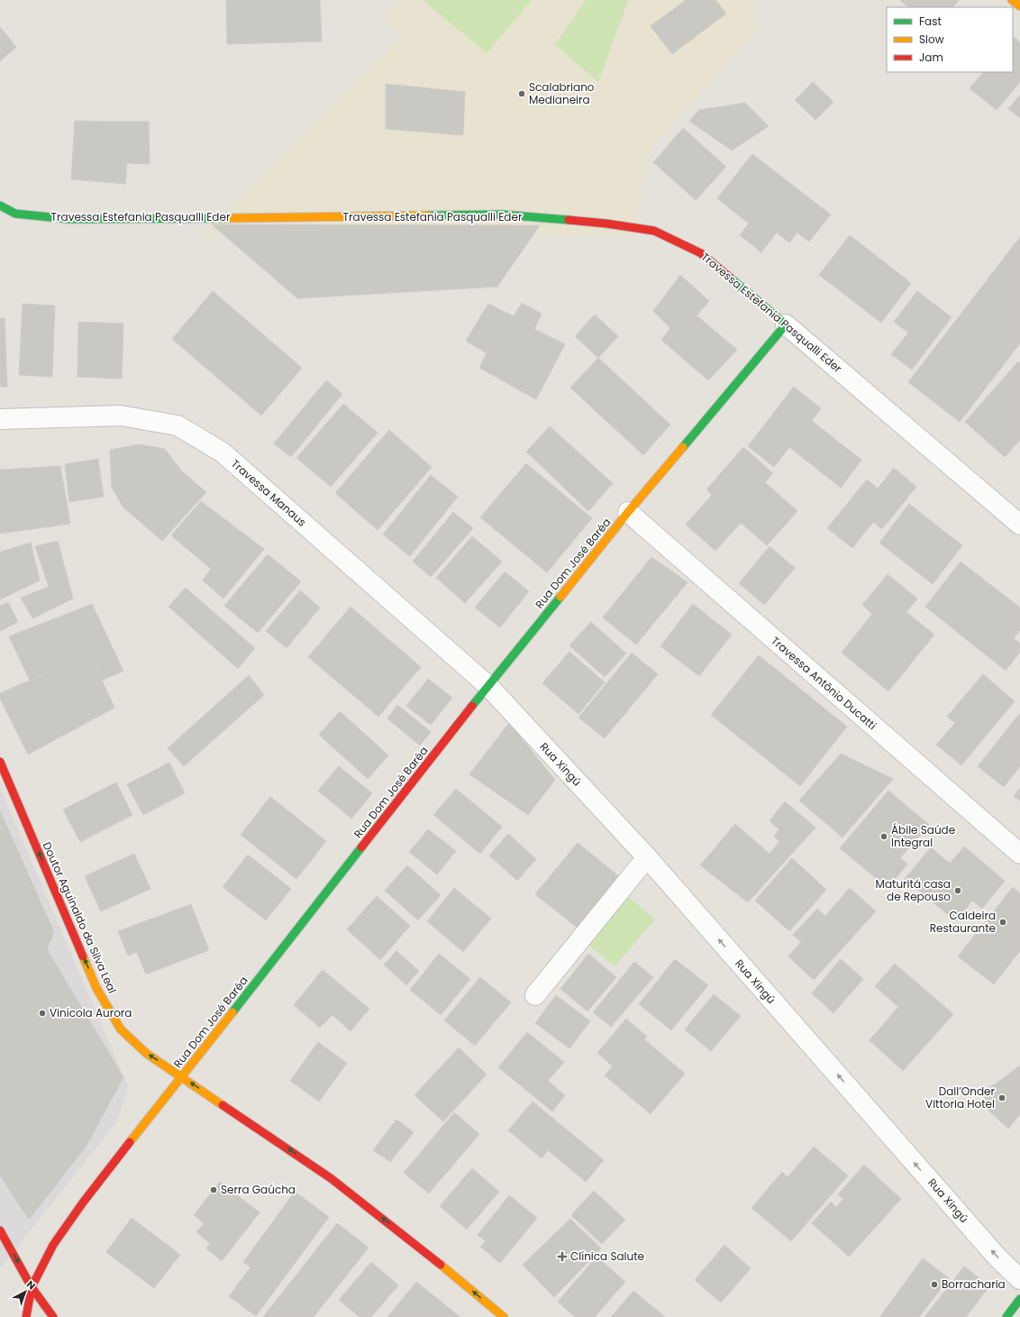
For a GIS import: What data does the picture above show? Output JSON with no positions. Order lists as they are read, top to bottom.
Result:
{
  "streets": {
    "street": [
      "Travessa Estefania Pasqualli Eder",
      "Travessa Manaus",
      "Rua Dom José Baréa",
      "Travessa Antônio Ducatti",
      "Rua Xingú",
      "Doutor Aguinaldo da Silva Leal"
    ]
  },
  "crossings": [
    ["Travessa Estefania Pasqualli Eder", "Rua Dom José Baréa"],
    ["Travessa Manaus", "Rua Dom José Baréa"],
    ["Travessa Manaus", "Rua Xingú"],
    ["Rua Dom José Baréa", "Travessa Antônio Ducatti"],
    ["Rua Dom José Baréa", "Rua Xingú"],
    ["Rua Dom José Baréa", "Doutor Aguinaldo da Silva Leal"]
  ],
  "one_way": ["Rua Xingú", "Doutor Aguinaldo da Silva Leal"],
  "places": {
    "other": [
      "Scalabriano Medianeira",
      "Ábile Saúde Integral",
      "Maturitá casa de Repouso",
      "Caldeira Restaurante",
      "Vinícola Aurora",
      "Dall’Onder Vittoria Hotel",
      "Serra Gaúcha",
      "Borracharia"
    ],
    "health": ["Clínica Salute"]
  },
  "legend": ["Fast", "Slow", "Jam"],
  "north": "top right"
}
